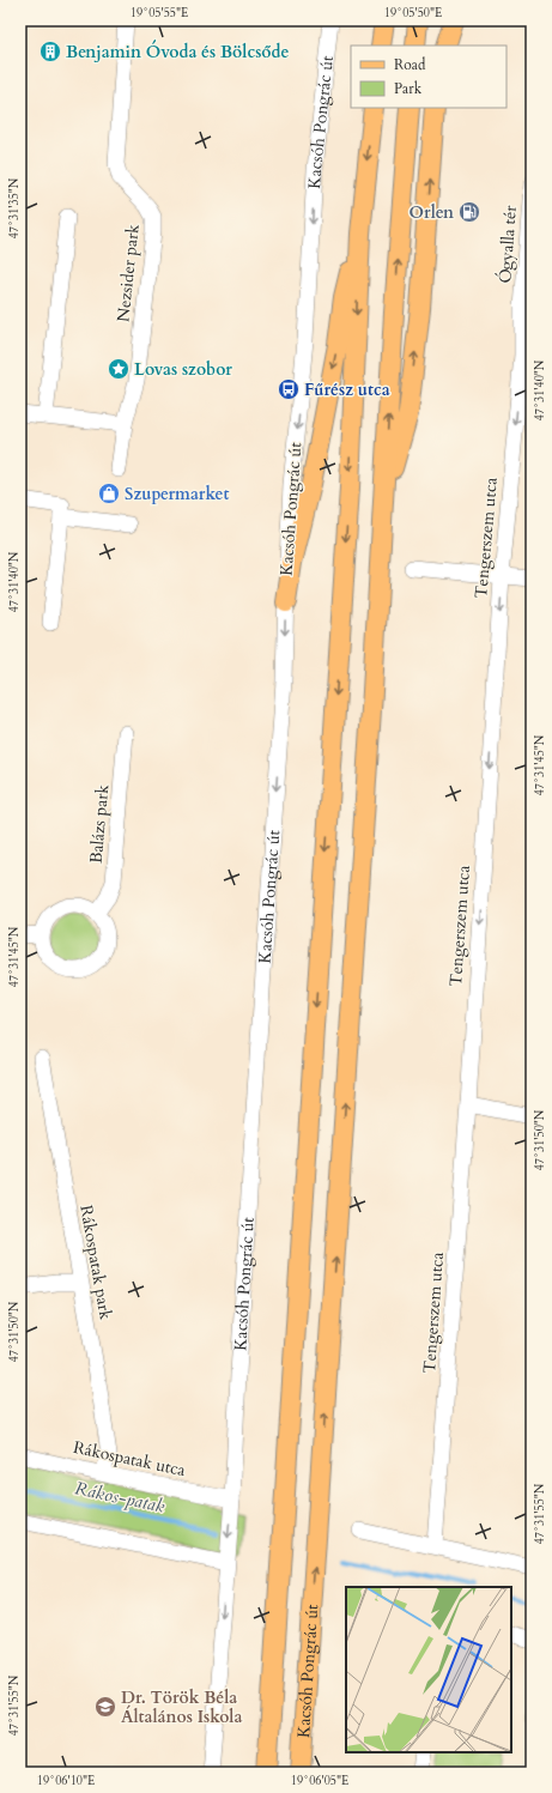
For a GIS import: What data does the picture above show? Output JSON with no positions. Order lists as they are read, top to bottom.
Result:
{
  "streets": {
    "main road": ["Kacsóh Pongrác út"],
    "street": [
      "Ógyalla tér",
      "Nezsider park",
      "Tengerszem utca",
      "Balázs park",
      "Rákospatak park",
      "Rákospatak utca"
    ]
  },
  "crossings": [
    ["Kacsóh Pongrác út", "Rákospatak utca"],
    ["Ógyalla tér", "Tengerszem utca"],
    ["Rákospatak park", "Rákospatak utca"]
  ],
  "one_way": ["Tengerszem utca"],
  "water": ["Rákos-patak"],
  "places": {
    "building": ["Benjamin Óvoda és Bölcsőde"],
    "fuel station": ["Orlen"],
    "place": ["Lovas szobor"],
    "bus stop": ["Fűrész utca"],
    "shop": ["Szupermarket"],
    "school or university": ["Dr. Török Béla Általános Iskola"]
  },
  "legend": ["Road", "Park"],
  "coordinates": [
    "19°05'55\"E",
    "19°05'50\"E",
    "47°31'35\"N",
    "47°31'40\"N",
    "47°31'45\"N",
    "47°31'50\"N",
    "47°31'55\"N",
    "19°06'10\"E",
    "19°06'05\"E"
  ]
}
